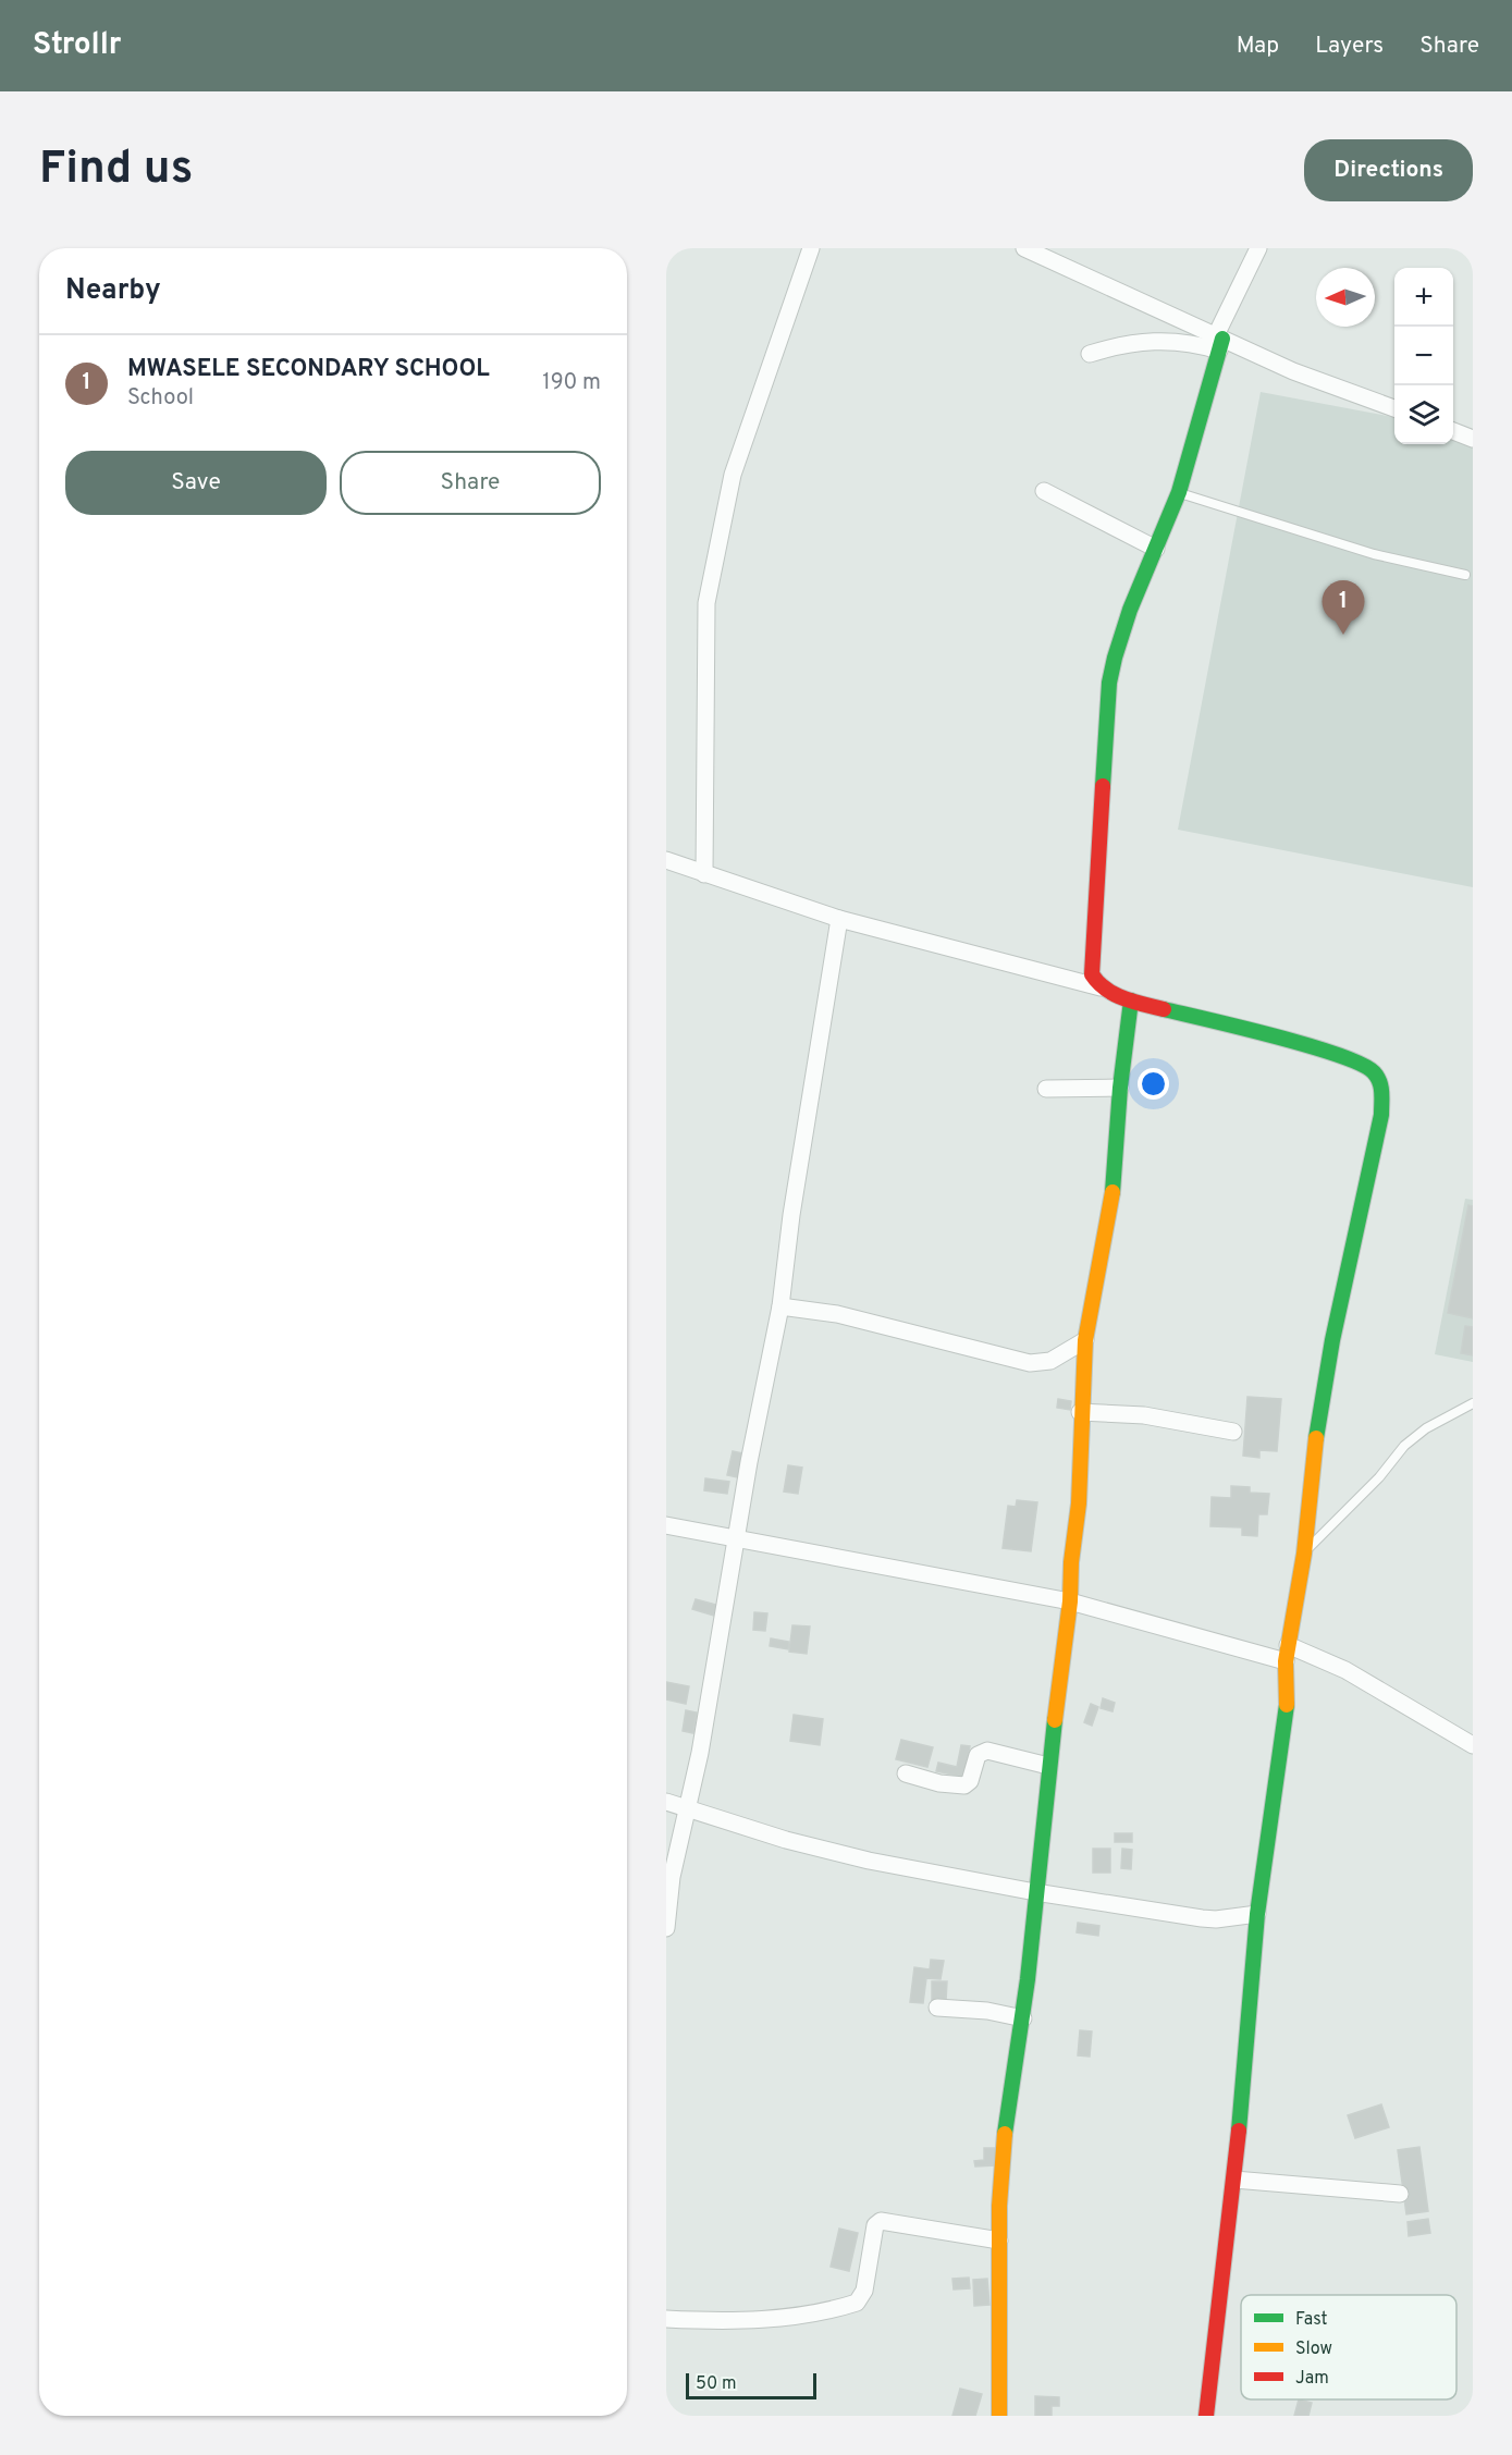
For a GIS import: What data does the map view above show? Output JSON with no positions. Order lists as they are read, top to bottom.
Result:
{
  "legend": ["Fast", "Slow", "Jam"],
  "scale_bar": "50 m",
  "north": "left",
  "page": {
    "header": "Strollr",
    "nav": ["Map", "Layers", "Share"],
    "buttons": [
      "Directions",
      ["Save", "Share"]
    ],
    "title": "Find us",
    "heading": "Nearby",
    "map_buttons": ["+", "−"],
    "list": [
      {
        "mark": "1",
        "name": "MWASELE SECONDARY SCHOOL",
        "note": "School",
        "value": "190 m"
      }
    ],
    "pins": "1",
    "scale": "50 m"
  }
}
